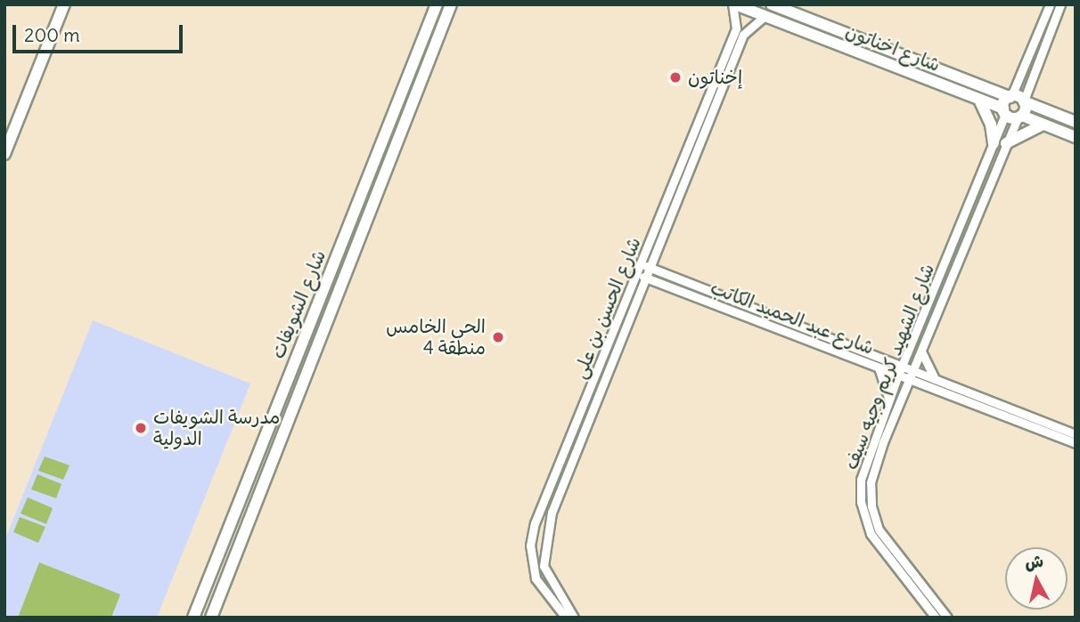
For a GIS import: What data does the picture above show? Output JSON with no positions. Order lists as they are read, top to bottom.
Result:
{
  "streets": {
    "main road": ["شارع اخناتون", "شارع الشويفات"],
    "street": ["شارع الحسن بن على", "شارع عبد الحميد الكاتب", "شارع الشهيد كريم وجيه سيف"]
  },
  "crossings": [
    ["شارع اخناتون", "شارع الحسن بن على"],
    ["شارع اخناتون", "شارع الشهيد كريم وجيه سيف"],
    ["شارع الحسن بن على", "شارع عبد الحميد الكاتب"],
    ["شارع عبد الحميد الكاتب", "شارع الشهيد كريم وجيه سيف"]
  ],
  "places": ["إخناتون", "الحي الخامس منطقة 4", "مدرسة الشويفات الدولية"],
  "scale_bar": "200 m",
  "north": "top"
}
